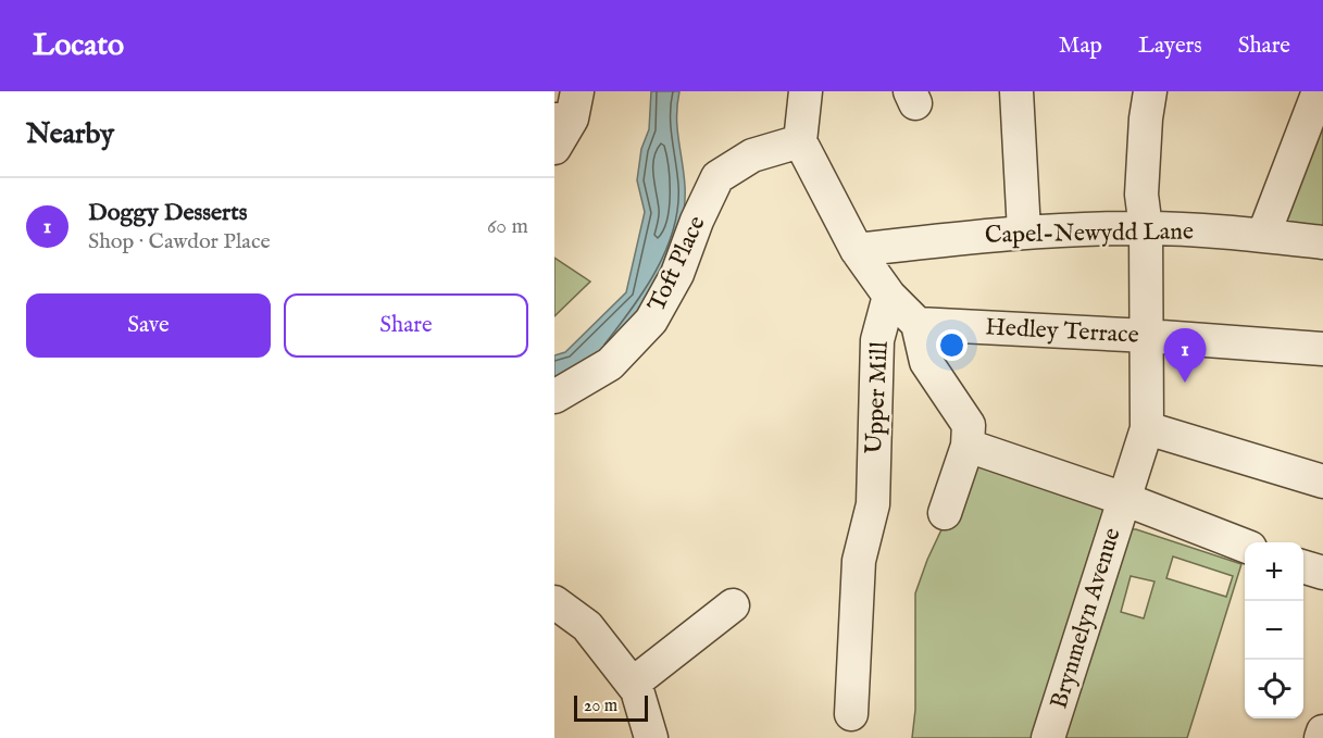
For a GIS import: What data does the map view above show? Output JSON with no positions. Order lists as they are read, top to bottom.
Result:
{
  "streets": {
    "street": [
      "Capel-Newydd Lane",
      "Toft Place",
      "Hedley Terrace",
      "Upper Mill",
      "Brynmelyn Avenue"
    ]
  },
  "crossings": [
    ["Capel-Newydd Lane", "Brynmelyn Avenue"],
    ["Hedley Terrace", "Brynmelyn Avenue"]
  ],
  "scale_bar": "20 m",
  "page": {
    "header": "Locato",
    "nav": ["Map", "Layers", "Share"],
    "heading": "Nearby",
    "list": [
      {
        "mark": "1",
        "name": "Doggy Desserts",
        "note": "Shop · Cawdor Place",
        "value": "60 m"
      }
    ],
    "buttons": ["Save", "Share"],
    "pins": "1",
    "map_buttons": ["+", "−"],
    "scale": "20 m"
  }
}
